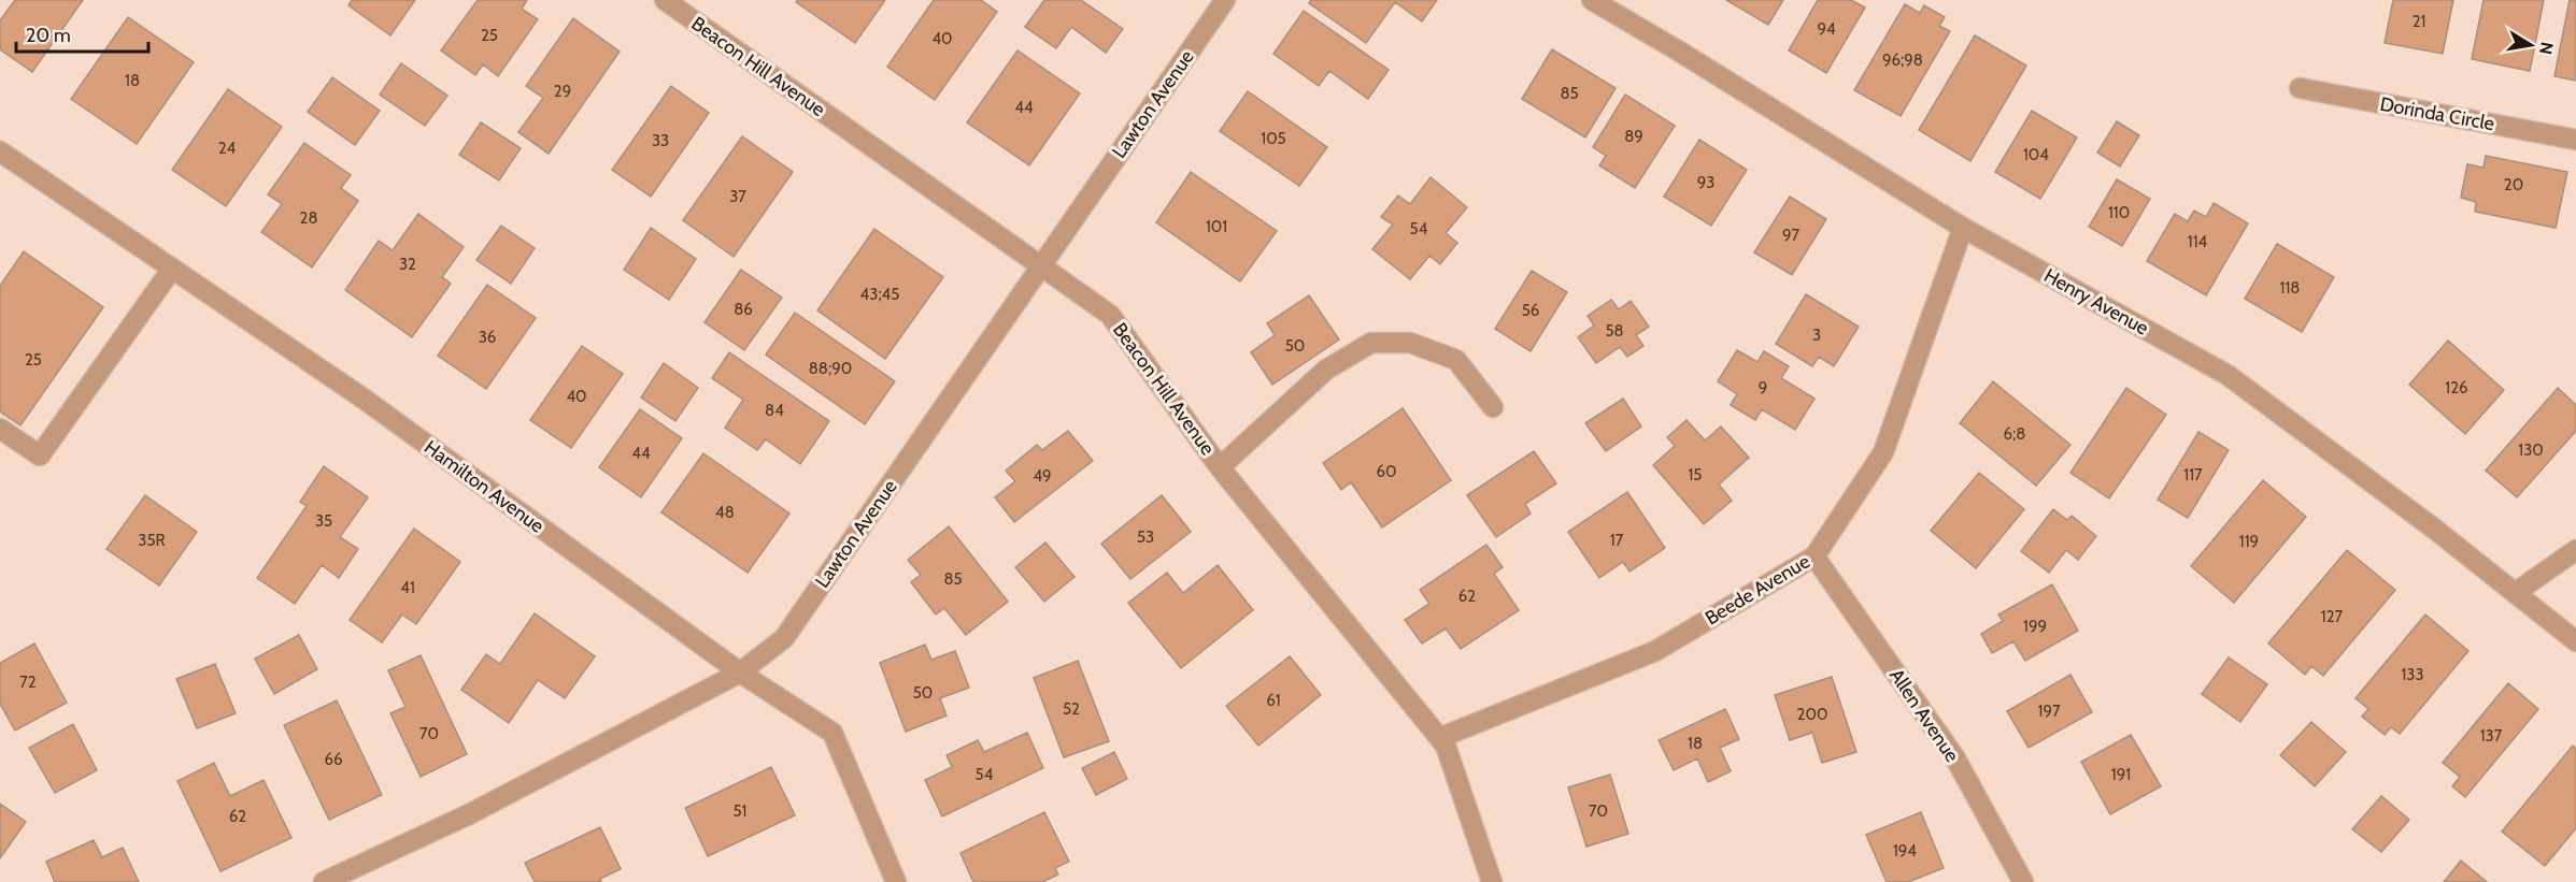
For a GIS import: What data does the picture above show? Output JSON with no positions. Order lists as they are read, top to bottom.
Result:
{
  "streets": {
    "street": [
      "Beacon Hill Avenue",
      "Lawton Avenue",
      "Dorinda Circle",
      "Henry Avenue",
      "Hamilton Avenue",
      "Beede Avenue",
      "Allen Avenue"
    ]
  },
  "crossings": [
    ["Beacon Hill Avenue", "Lawton Avenue"],
    ["Beacon Hill Avenue", "Beede Avenue"],
    ["Lawton Avenue", "Hamilton Avenue"],
    ["Henry Avenue", "Beede Avenue"],
    ["Beede Avenue", "Allen Avenue"]
  ],
  "house_numbers": [
    "21",
    "94",
    "25",
    "40",
    "96;98",
    "18",
    "29",
    "85",
    "44",
    "89",
    "105",
    "33",
    "24",
    "104",
    "93",
    "20",
    "37",
    "110",
    "28",
    "101",
    "54",
    "97",
    "114",
    "32",
    "118",
    "43;45",
    "86",
    "56",
    "58",
    "3",
    "36",
    "50",
    "25",
    "88;90",
    "9",
    "126",
    "40",
    "84",
    "6;8",
    "130",
    "44",
    "60",
    "15",
    "117",
    "49",
    "48",
    "35",
    "53",
    "35R",
    "17",
    "119",
    "85",
    "41",
    "62",
    "127",
    "199",
    "133",
    "72",
    "50",
    "61",
    "52",
    "197",
    "200",
    "70",
    "137",
    "18",
    "66",
    "54",
    "191",
    "51",
    "70",
    "62",
    "194"
  ],
  "scale_bar": "20 m",
  "north": "right"
}
